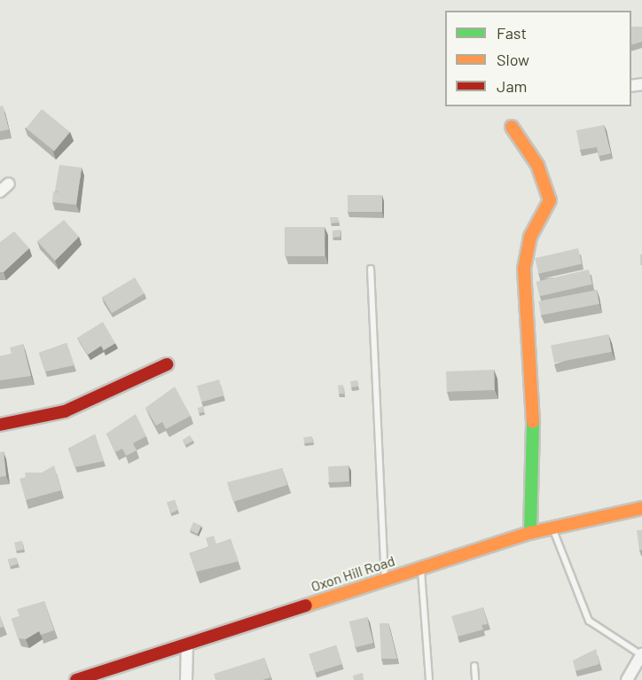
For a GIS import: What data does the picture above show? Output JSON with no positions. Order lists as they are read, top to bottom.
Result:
{
  "streets": {
    "street": ["Oxon Hill Road"]
  },
  "legend": ["Fast", "Slow", "Jam"]
}
